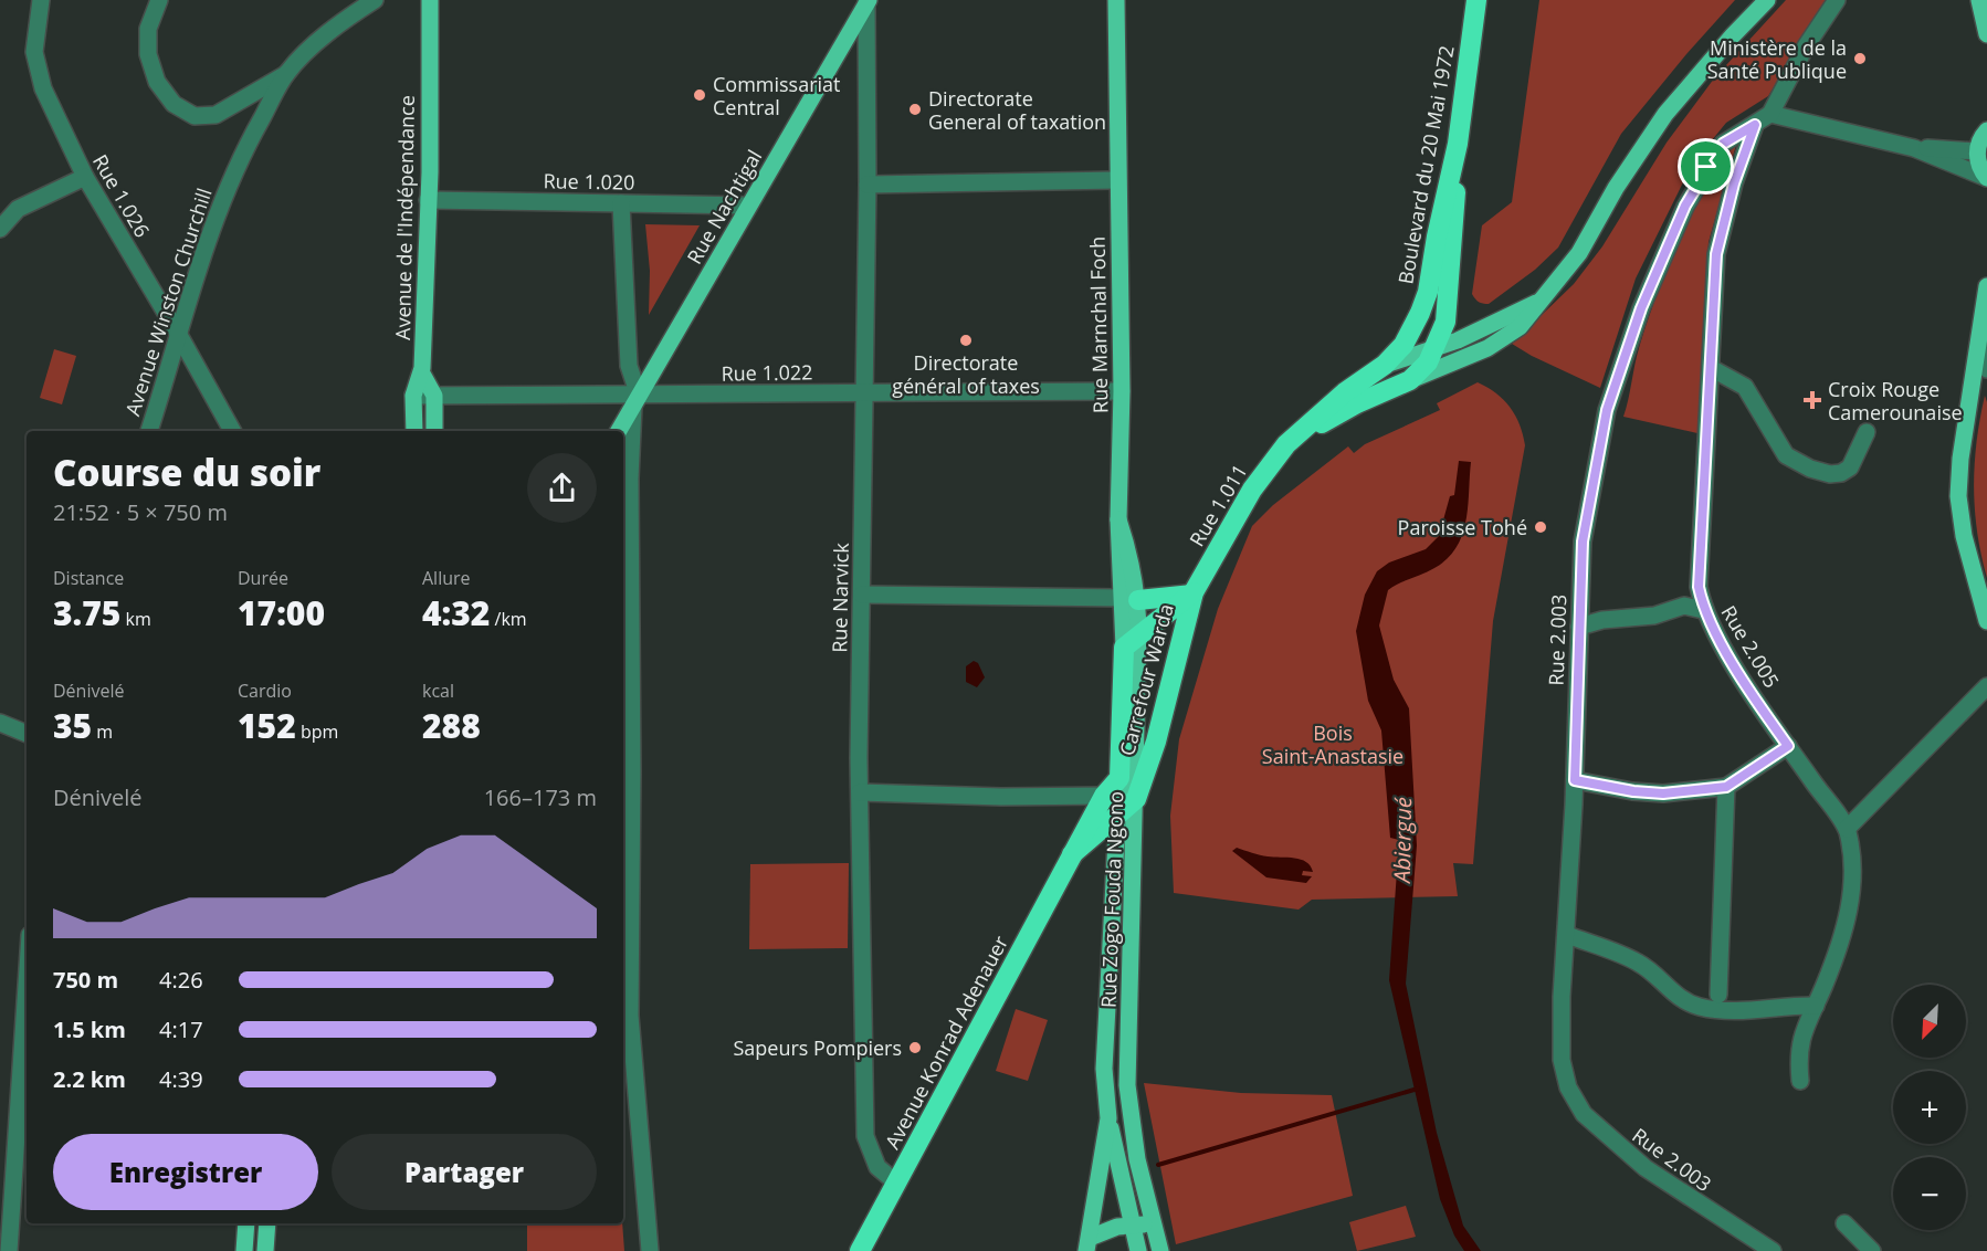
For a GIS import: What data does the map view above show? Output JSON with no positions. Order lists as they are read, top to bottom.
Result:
{
  "streets": {
    "highway": [
      "Boulevard du 20 Mai 1972",
      "Rue 1.011",
      "Carrefour Warda",
      "Avenue Konrad Adenauer"
    ],
    "main road": [
      "Rue Nachtigal",
      "Avenue de l'Indépendance",
      "Rue Marnchal Foch",
      "Rue Zogo Fouda Ngono"
    ],
    "street": [
      "Rue 1.020",
      "Rue 1.026",
      "Avenue Winston Churchill",
      "Rue 1.022",
      "Rue Narvick",
      "Rue 2.003",
      "Rue 2.005"
    ]
  },
  "crossings": [
    ["Boulevard du 20 Mai 1972", "Rue 1.011"],
    ["Rue 1.020", "Rue Nachtigal"],
    ["Rue 1.020", "Avenue de l'Indépendance"],
    ["Rue 1.026", "Avenue Winston Churchill"],
    ["Rue Nachtigal", "Rue 1.022"],
    ["Rue Nachtigal", "Rue Narvick"],
    ["Avenue de l'Indépendance", "Rue 1.022"],
    ["Rue Marnchal Foch", "Rue 1.022"],
    ["Rue Marnchal Foch", "Rue Zogo Fouda Ngono"],
    ["Rue 1.022", "Rue Narvick"],
    ["Rue 1.011", "Carrefour Warda"],
    ["Rue Narvick", "Avenue Konrad Adenauer"],
    ["Rue 2.003", "Rue 2.005"],
    ["Carrefour Warda", "Rue Zogo Fouda Ngono"],
    ["Carrefour Warda", "Avenue Konrad Adenauer"],
    ["Rue Zogo Fouda Ngono", "Avenue Konrad Adenauer"]
  ],
  "water": ["Abiergué"],
  "parks": ["Bois Saint-Anastasie"],
  "places": {
    "other": [
      "Ministère de la Santé Publique",
      "Commissariat Central",
      "Directorate General of taxation",
      "Directorate général of taxes",
      "Paroisse Tohé",
      "Sapeurs Pompiers"
    ],
    "health": ["Croix Rouge Camerounaise"]
  },
  "north": "bottom left",
  "page": {
    "heading": ["Course du soir", "21:52 · 5 × 750 m"],
    "stats": [
      ["Distance", "3.75 km"],
      ["Durée", "17:00"],
      ["Allure", "4:32 /km"],
      ["Dénivelé", "35 m"],
      ["Cardio", "152 bpm"],
      ["kcal", "288"]
    ],
    "chart": ["Dénivelé", "166–173 m"],
    "list": [
      {
        "name": "750 m",
        "note": "4:26"
      },
      {
        "name": "1.5 km",
        "note": "4:17"
      },
      {
        "name": "2.2 km",
        "note": "4:39"
      }
    ],
    "map_buttons": ["+", "−"],
    "buttons": ["Enregistrer", "Partager"]
  }
}
